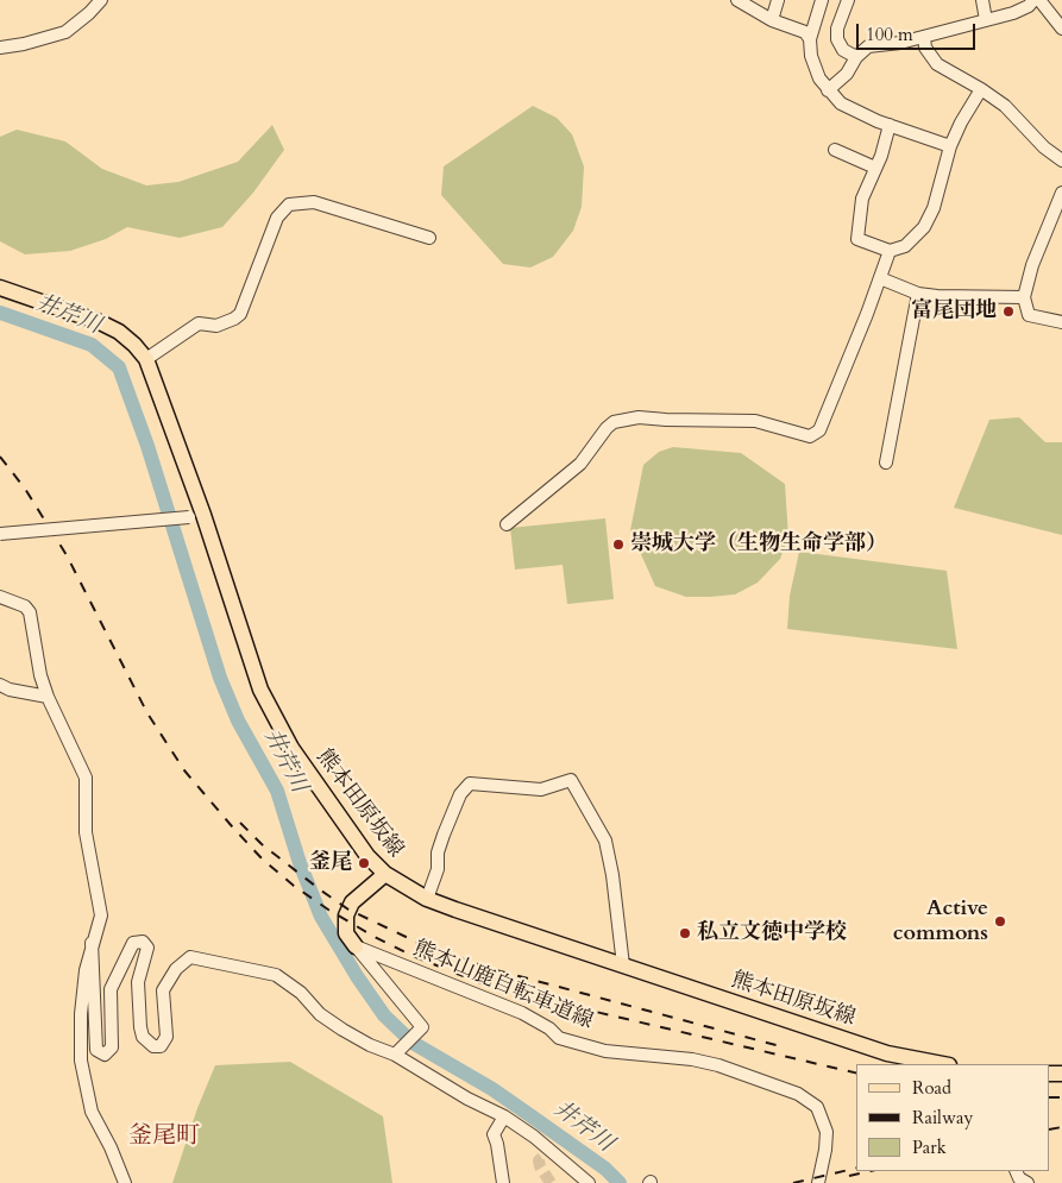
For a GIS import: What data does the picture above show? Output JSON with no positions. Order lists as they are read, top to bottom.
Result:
{
  "streets": {
    "main road": ["熊本田原坂線"],
    "street": ["熊本山鹿自転車道線"]
  },
  "districts": ["釜尾町"],
  "water": ["井芹川"],
  "places": [
    "富尾団地",
    "崇城大学（生物生命学部）",
    "釜尾",
    "Active commons",
    "私立文徳中学校"
  ],
  "legend": ["Road", "Railway", "Park"],
  "scale_bar": "100 m"
}
